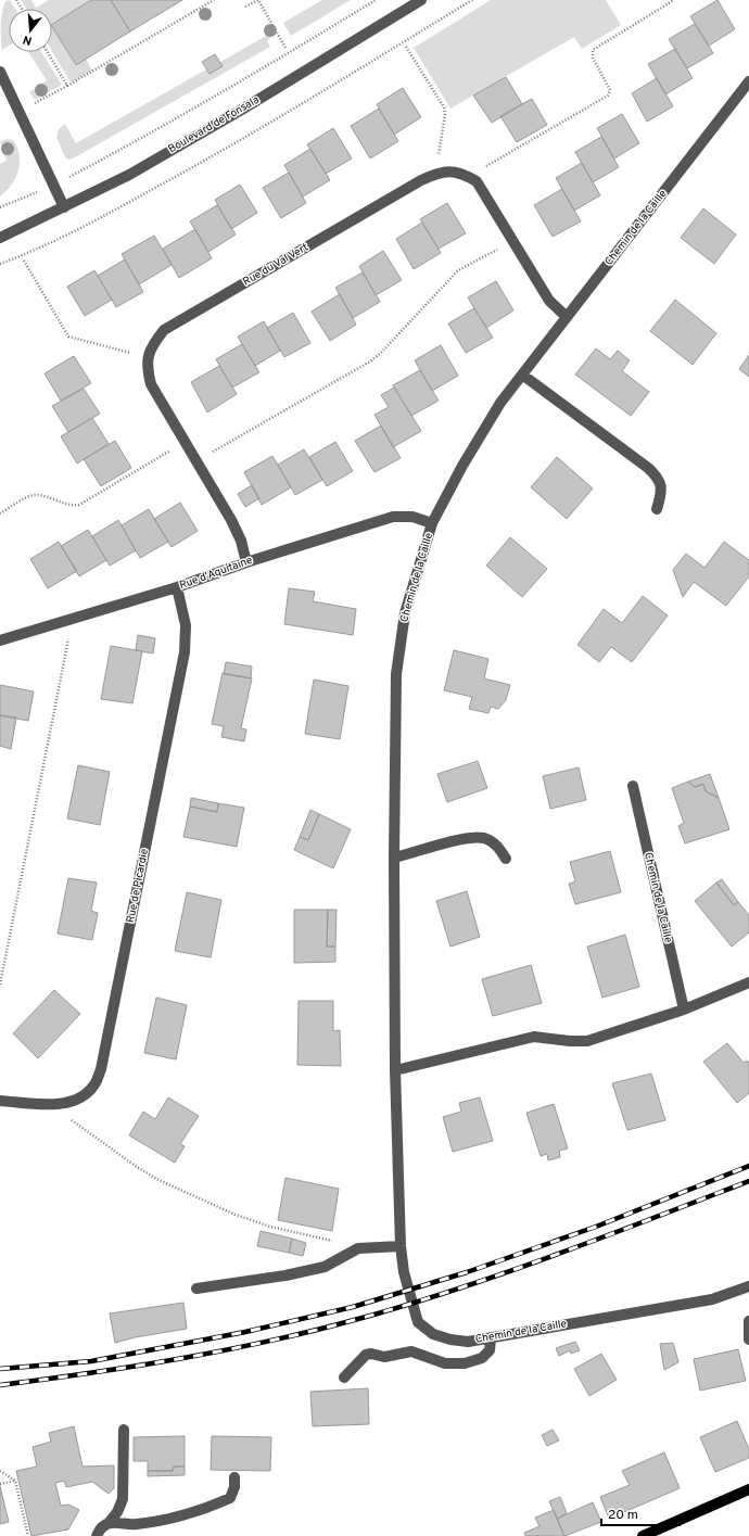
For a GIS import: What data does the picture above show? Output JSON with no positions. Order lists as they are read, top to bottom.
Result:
{
  "streets": {
    "street": [
      "Boulevard de Fonsala",
      "Chemin de la Caille",
      "Rue du Val Vert",
      "Rue d'Aquitaine",
      "Rue de Picardie"
    ]
  },
  "crossings": [
    ["Chemin de la Caille", "Rue d'Aquitaine"],
    ["Rue d'Aquitaine", "Rue de Picardie"]
  ],
  "scale_bar": "20 m",
  "north": "bottom"
}
